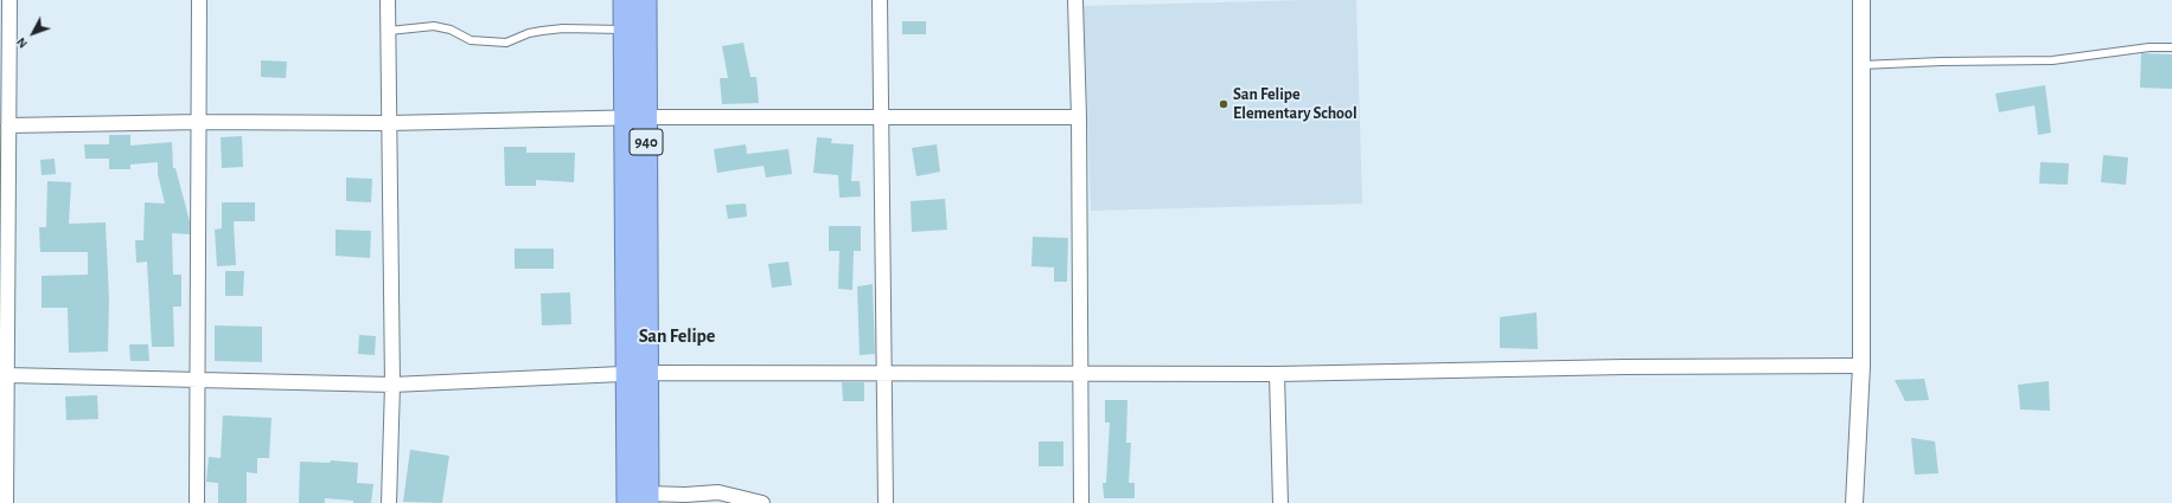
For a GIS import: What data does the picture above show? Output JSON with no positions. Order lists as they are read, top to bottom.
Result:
{
  "streets": {
    "highway": ["940"]
  },
  "districts": ["San Felipe"],
  "places": ["San Felipe Elementary School"],
  "north": "bottom left"
}
